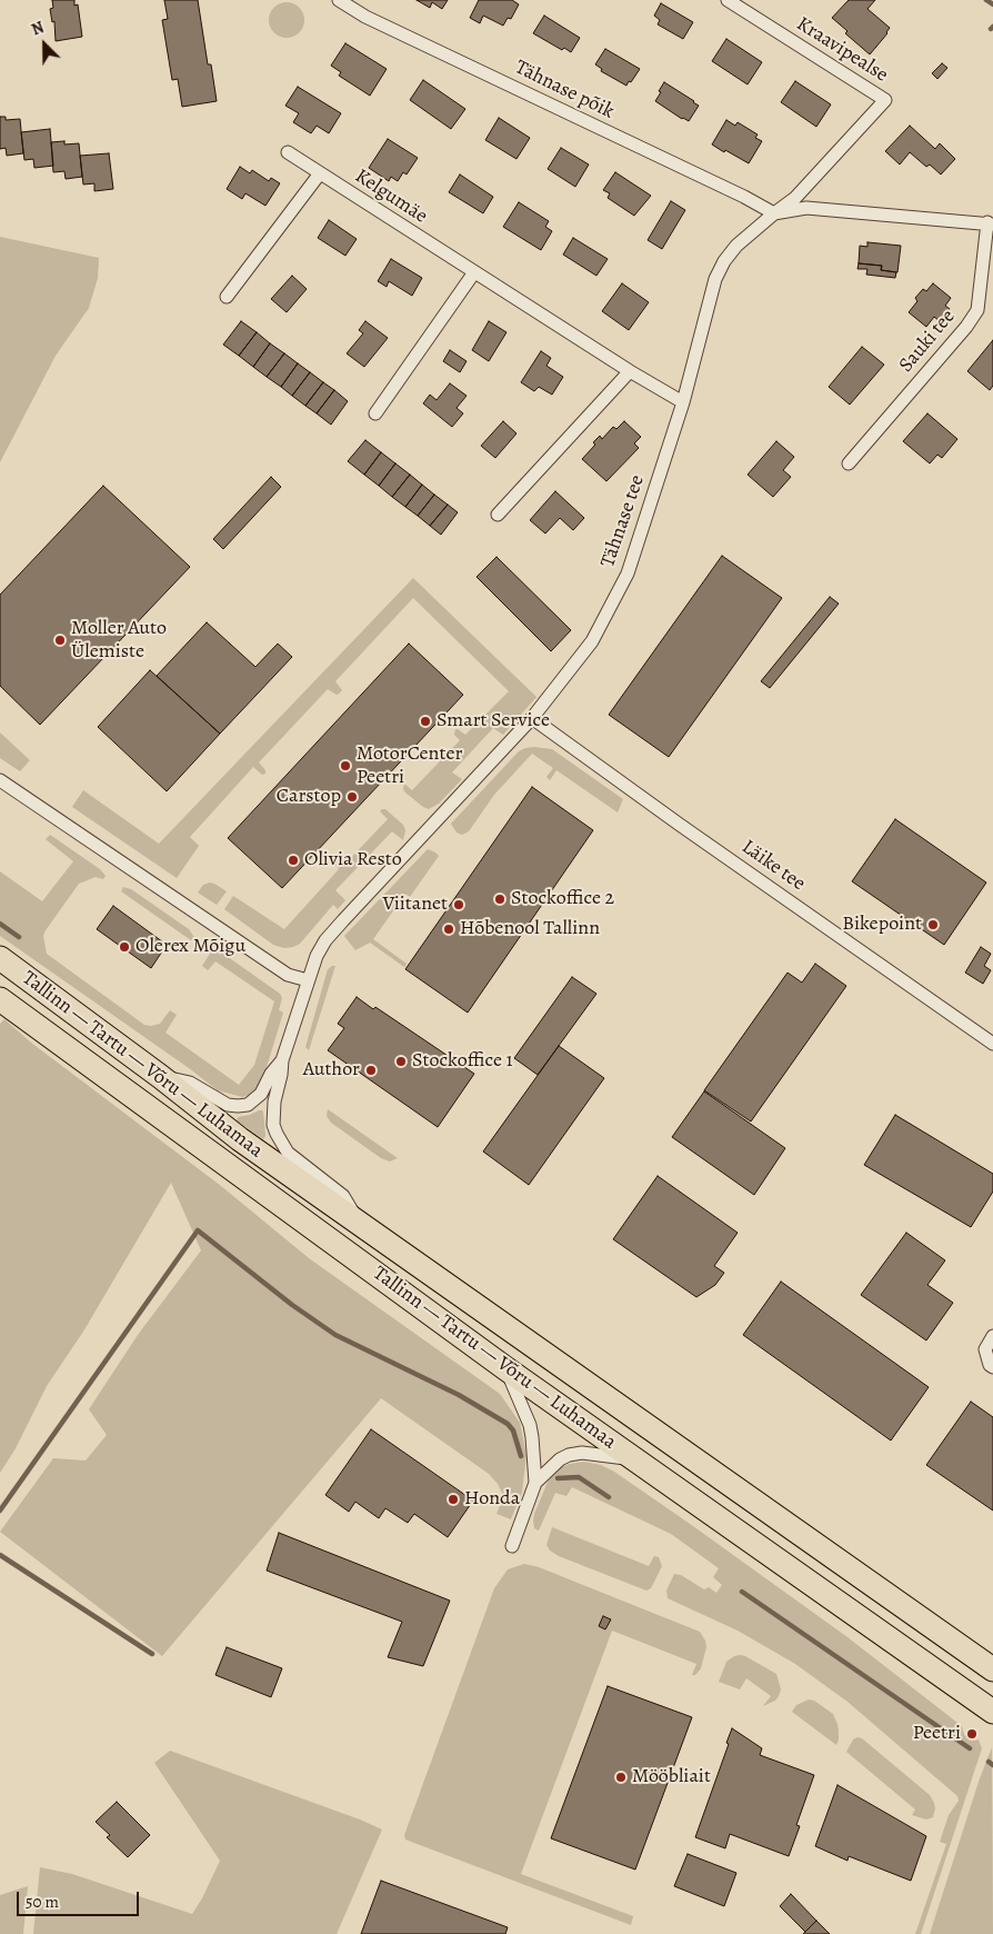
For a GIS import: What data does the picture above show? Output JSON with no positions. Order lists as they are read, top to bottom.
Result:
{
  "streets": {
    "highway": ["Tallinn — Tartu — Võru — Luhamaa"],
    "street": [
      "Kraavipealse",
      "Tähnase põik",
      "Kelgumäe",
      "Sauki tee",
      "Tähnase tee",
      "Läike tee"
    ]
  },
  "crossings": [
    ["Kraavipealse", "Tähnase põik"],
    ["Kraavipealse", "Tähnase tee"],
    ["Tähnase põik", "Tähnase tee"],
    ["Kelgumäe", "Tähnase tee"],
    ["Tähnase tee", "Läike tee"]
  ],
  "places": [
    "Moller Auto Ülemiste",
    "Smart Service",
    "MotorCenter Peetri",
    "Carstop",
    "Olivia Resto",
    "Stockoffice 2",
    "Viitanet",
    "Bikepoint",
    "Hõbenool Tallinn",
    "Olerex Mõigu",
    "Stockoffice 1",
    "Author",
    "Honda",
    "Peetri",
    "Mööbliait"
  ],
  "scale_bar": "50 m",
  "north": "top left"
}
